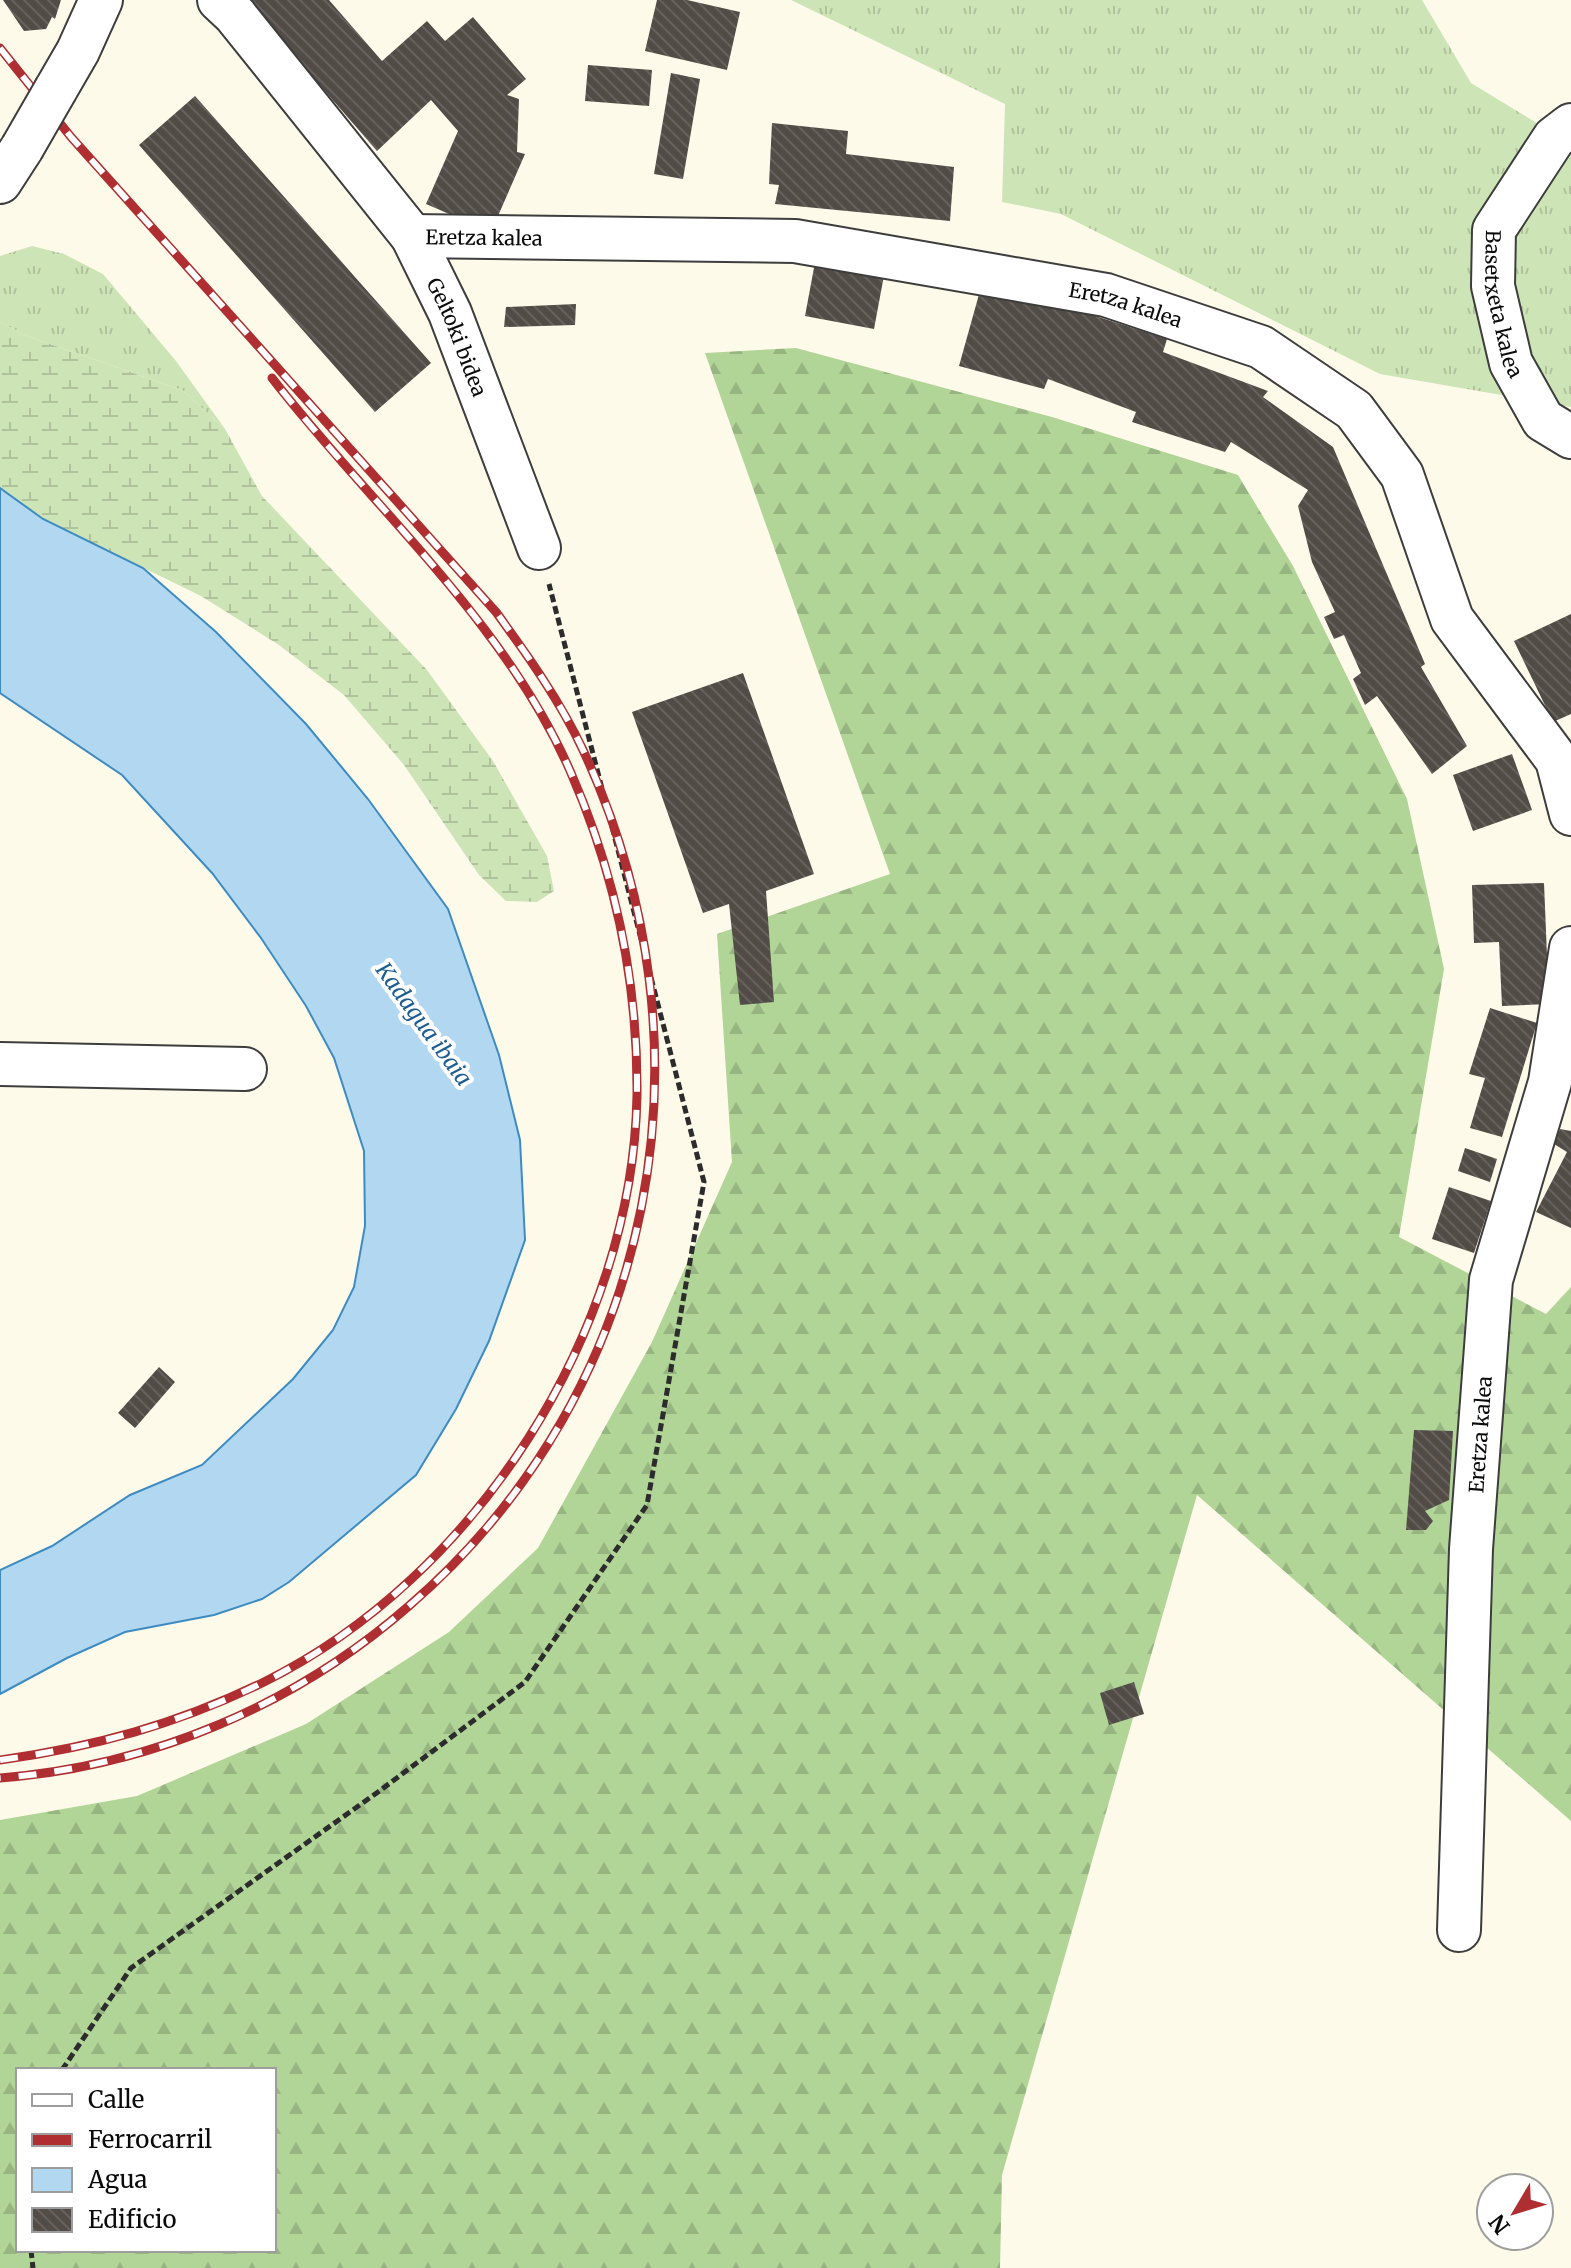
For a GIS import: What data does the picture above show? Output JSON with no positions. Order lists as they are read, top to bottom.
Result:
{
  "streets": {
    "street": ["Eretza kalea", "Basetxeta kalea", "Geltoki bidea"]
  },
  "crossings": [
    ["Eretza kalea", "Geltoki bidea"]
  ],
  "water": ["Kadagua ibaia"],
  "legend": [
    "Calle",
    "Ferrocarril",
    "Agua",
    "Edificio"
  ],
  "north": "bottom left"
}
